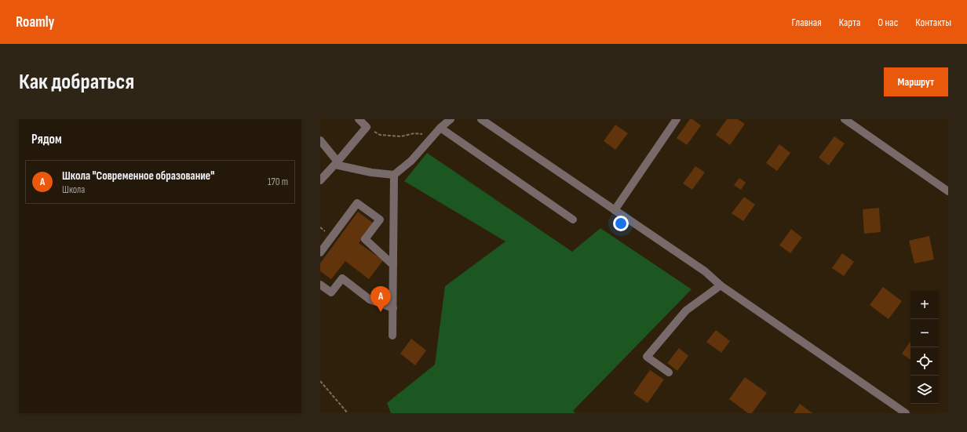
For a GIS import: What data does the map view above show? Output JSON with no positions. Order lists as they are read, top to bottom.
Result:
{
  "page": {
    "header": "Roamly",
    "nav": [
      "Главная",
      "Карта",
      "О нас",
      "Контакты"
    ],
    "buttons": "Маршрут",
    "title": "Как добраться",
    "heading": "Рядом",
    "list": [
      {
        "mark": "A",
        "name": "Школа \"Современное образование\"",
        "note": "Школа",
        "value": "170 m"
      }
    ],
    "pins": "A",
    "map_buttons": ["+", "−"]
  }
}
